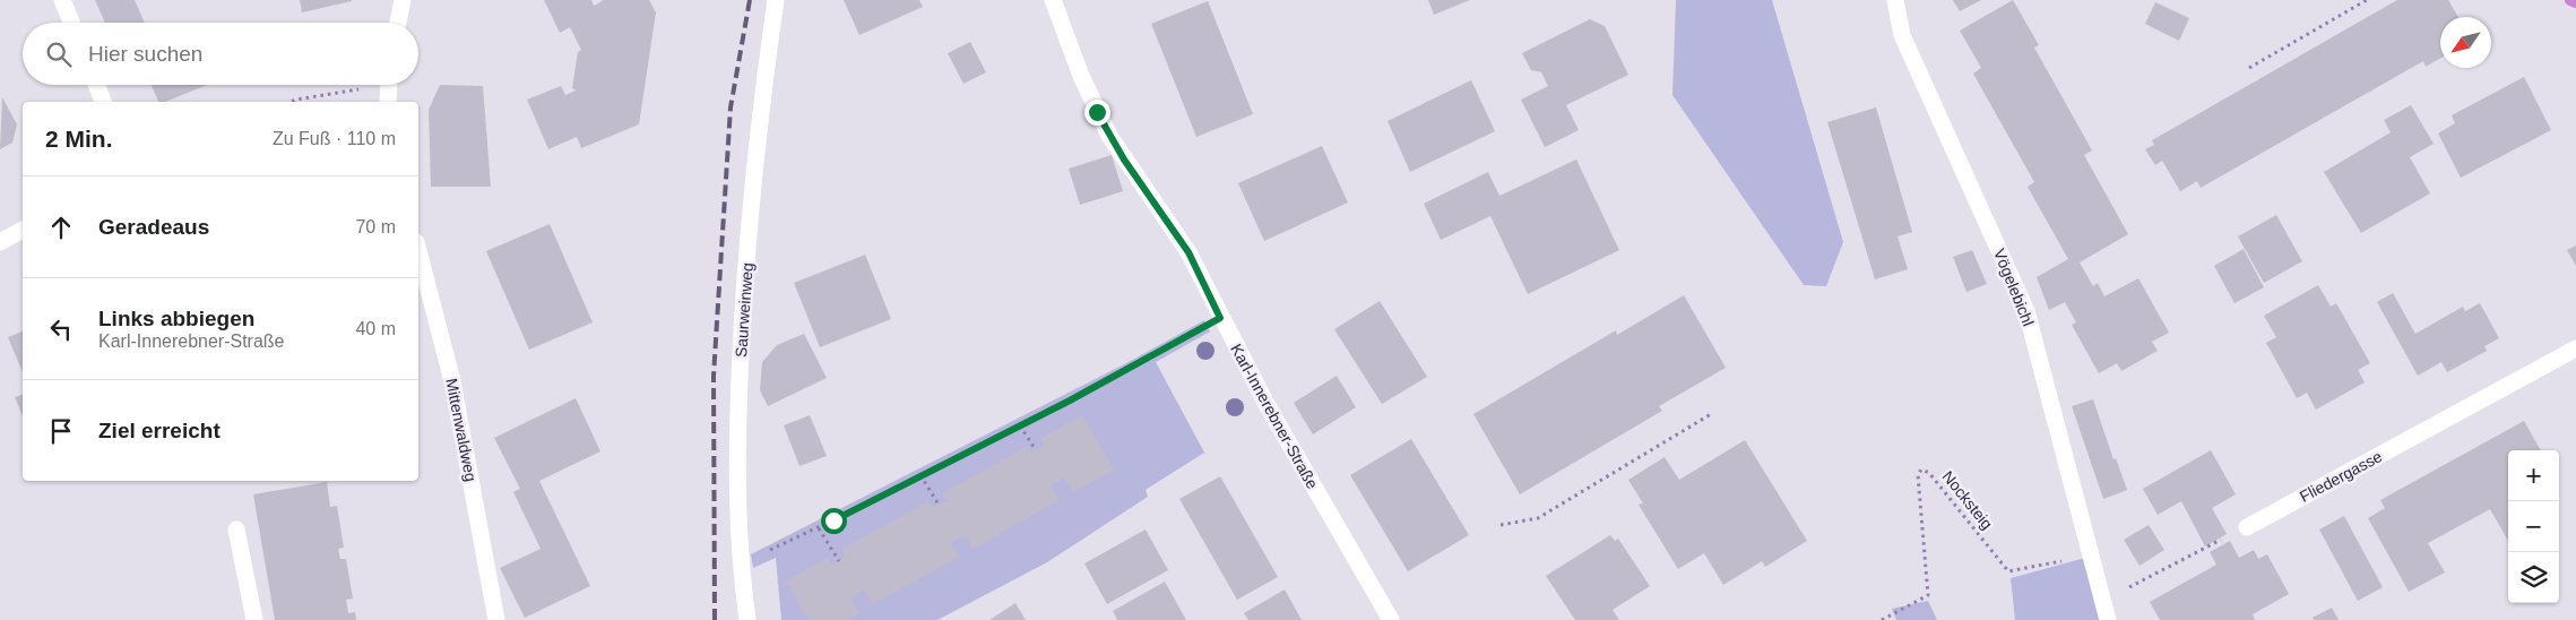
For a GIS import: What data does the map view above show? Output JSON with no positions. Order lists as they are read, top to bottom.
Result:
{
  "streets": {
    "street": [
      "Vögelebichl",
      "Saurweinweg",
      "Karl-Innerebner-Straße",
      "Mittenwaldweg",
      "Fliedergasse"
    ],
    "path": ["Nocksteig"]
  },
  "crossings": [
    ["Vögelebichl", "Nocksteig"]
  ],
  "north": "bottom left",
  "page": {
    "search": "Hier suchen",
    "heading": ["2 Min.", "Zu Fuß · 110 m"],
    "list": [
      ["Geradeaus", "70 m"],
      ["Links abbiegen", "Karl-Innerebner-Straße", "40 m"],
      "Ziel erreicht"
    ],
    "map_buttons": ["+", "−"]
  }
}
